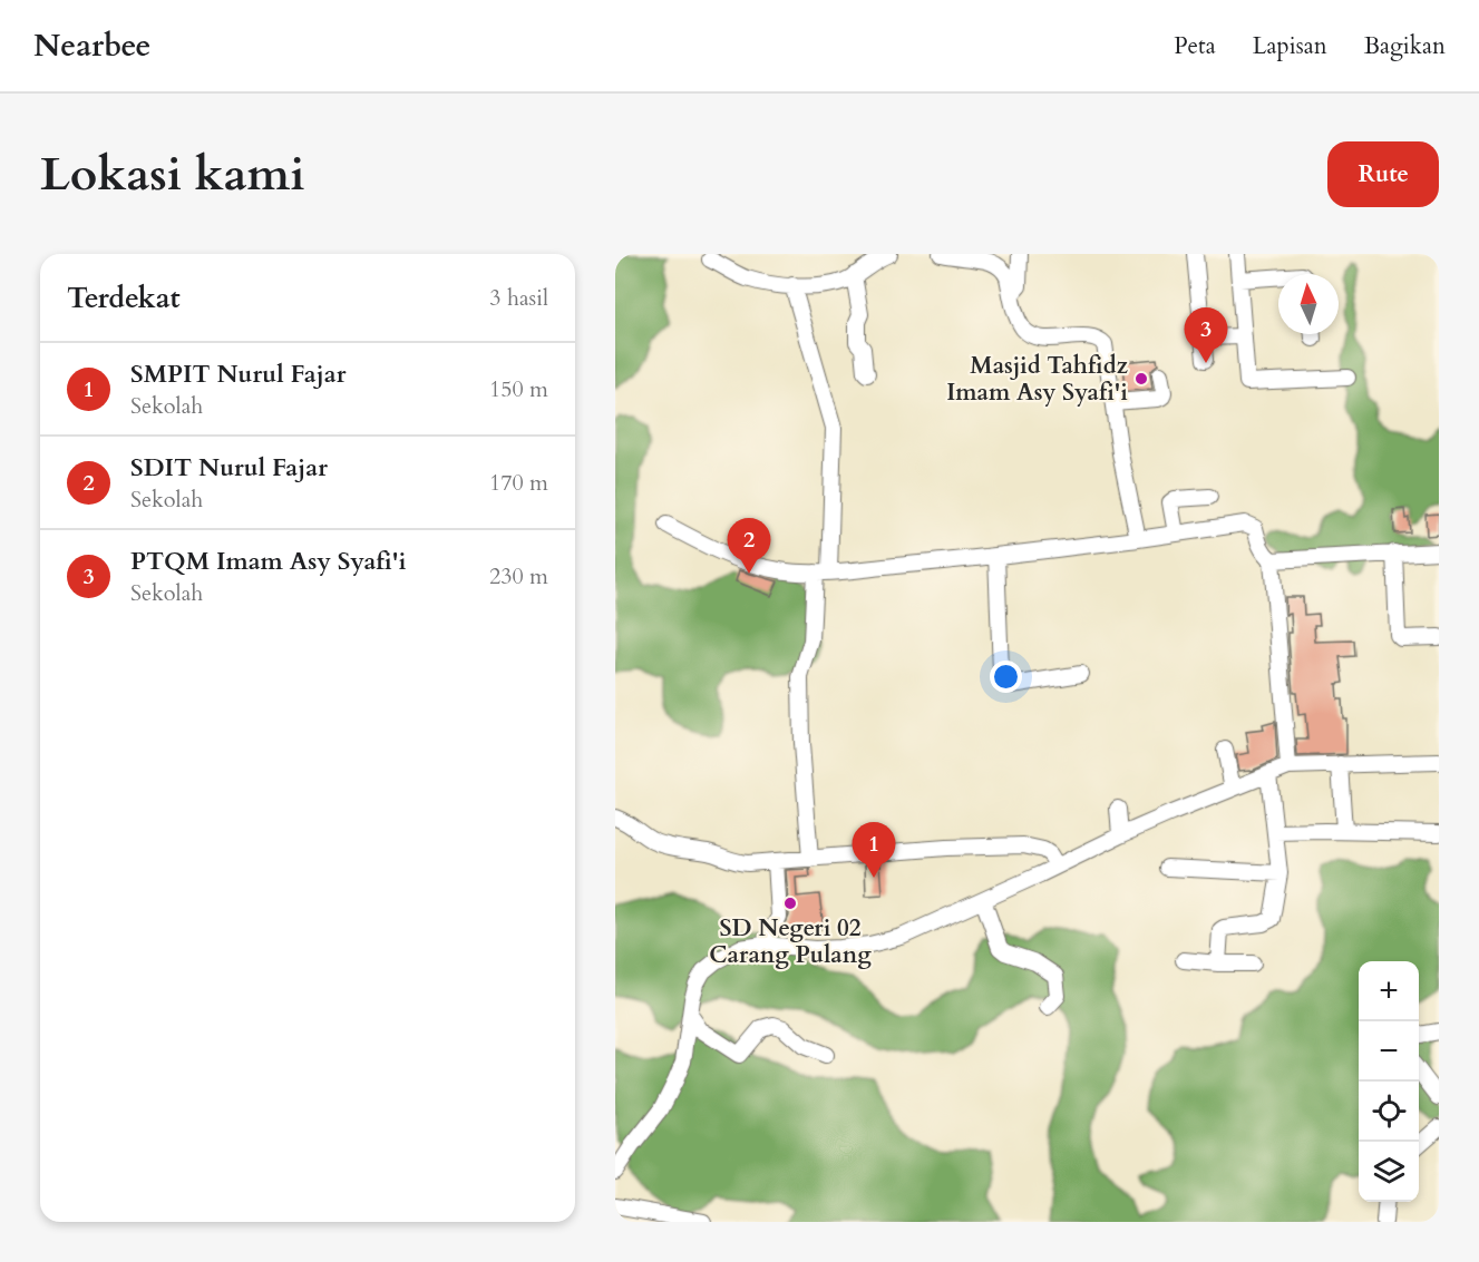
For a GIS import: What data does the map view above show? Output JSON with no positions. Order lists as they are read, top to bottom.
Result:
{
  "places": ["Masjid Tahfidz Imam Asy Syafi'i", "SD Negeri 02 Carang Pulang"],
  "north": "top",
  "page": {
    "header": "Nearbee",
    "nav": ["Peta", "Lapisan", "Bagikan"],
    "buttons": "Rute",
    "title": "Lokasi kami",
    "heading": ["Terdekat", "3 hasil"],
    "pins": ["3", "2", "1"],
    "list": [
      {
        "mark": "1",
        "name": "SMPIT Nurul Fajar",
        "note": "Sekolah",
        "value": "150 m"
      },
      {
        "mark": "2",
        "name": "SDIT Nurul Fajar",
        "note": "Sekolah",
        "value": "170 m"
      },
      {
        "mark": "3",
        "name": "PTQM Imam Asy Syafi'i",
        "note": "Sekolah",
        "value": "230 m"
      }
    ],
    "map_buttons": ["+", "−"]
  }
}
